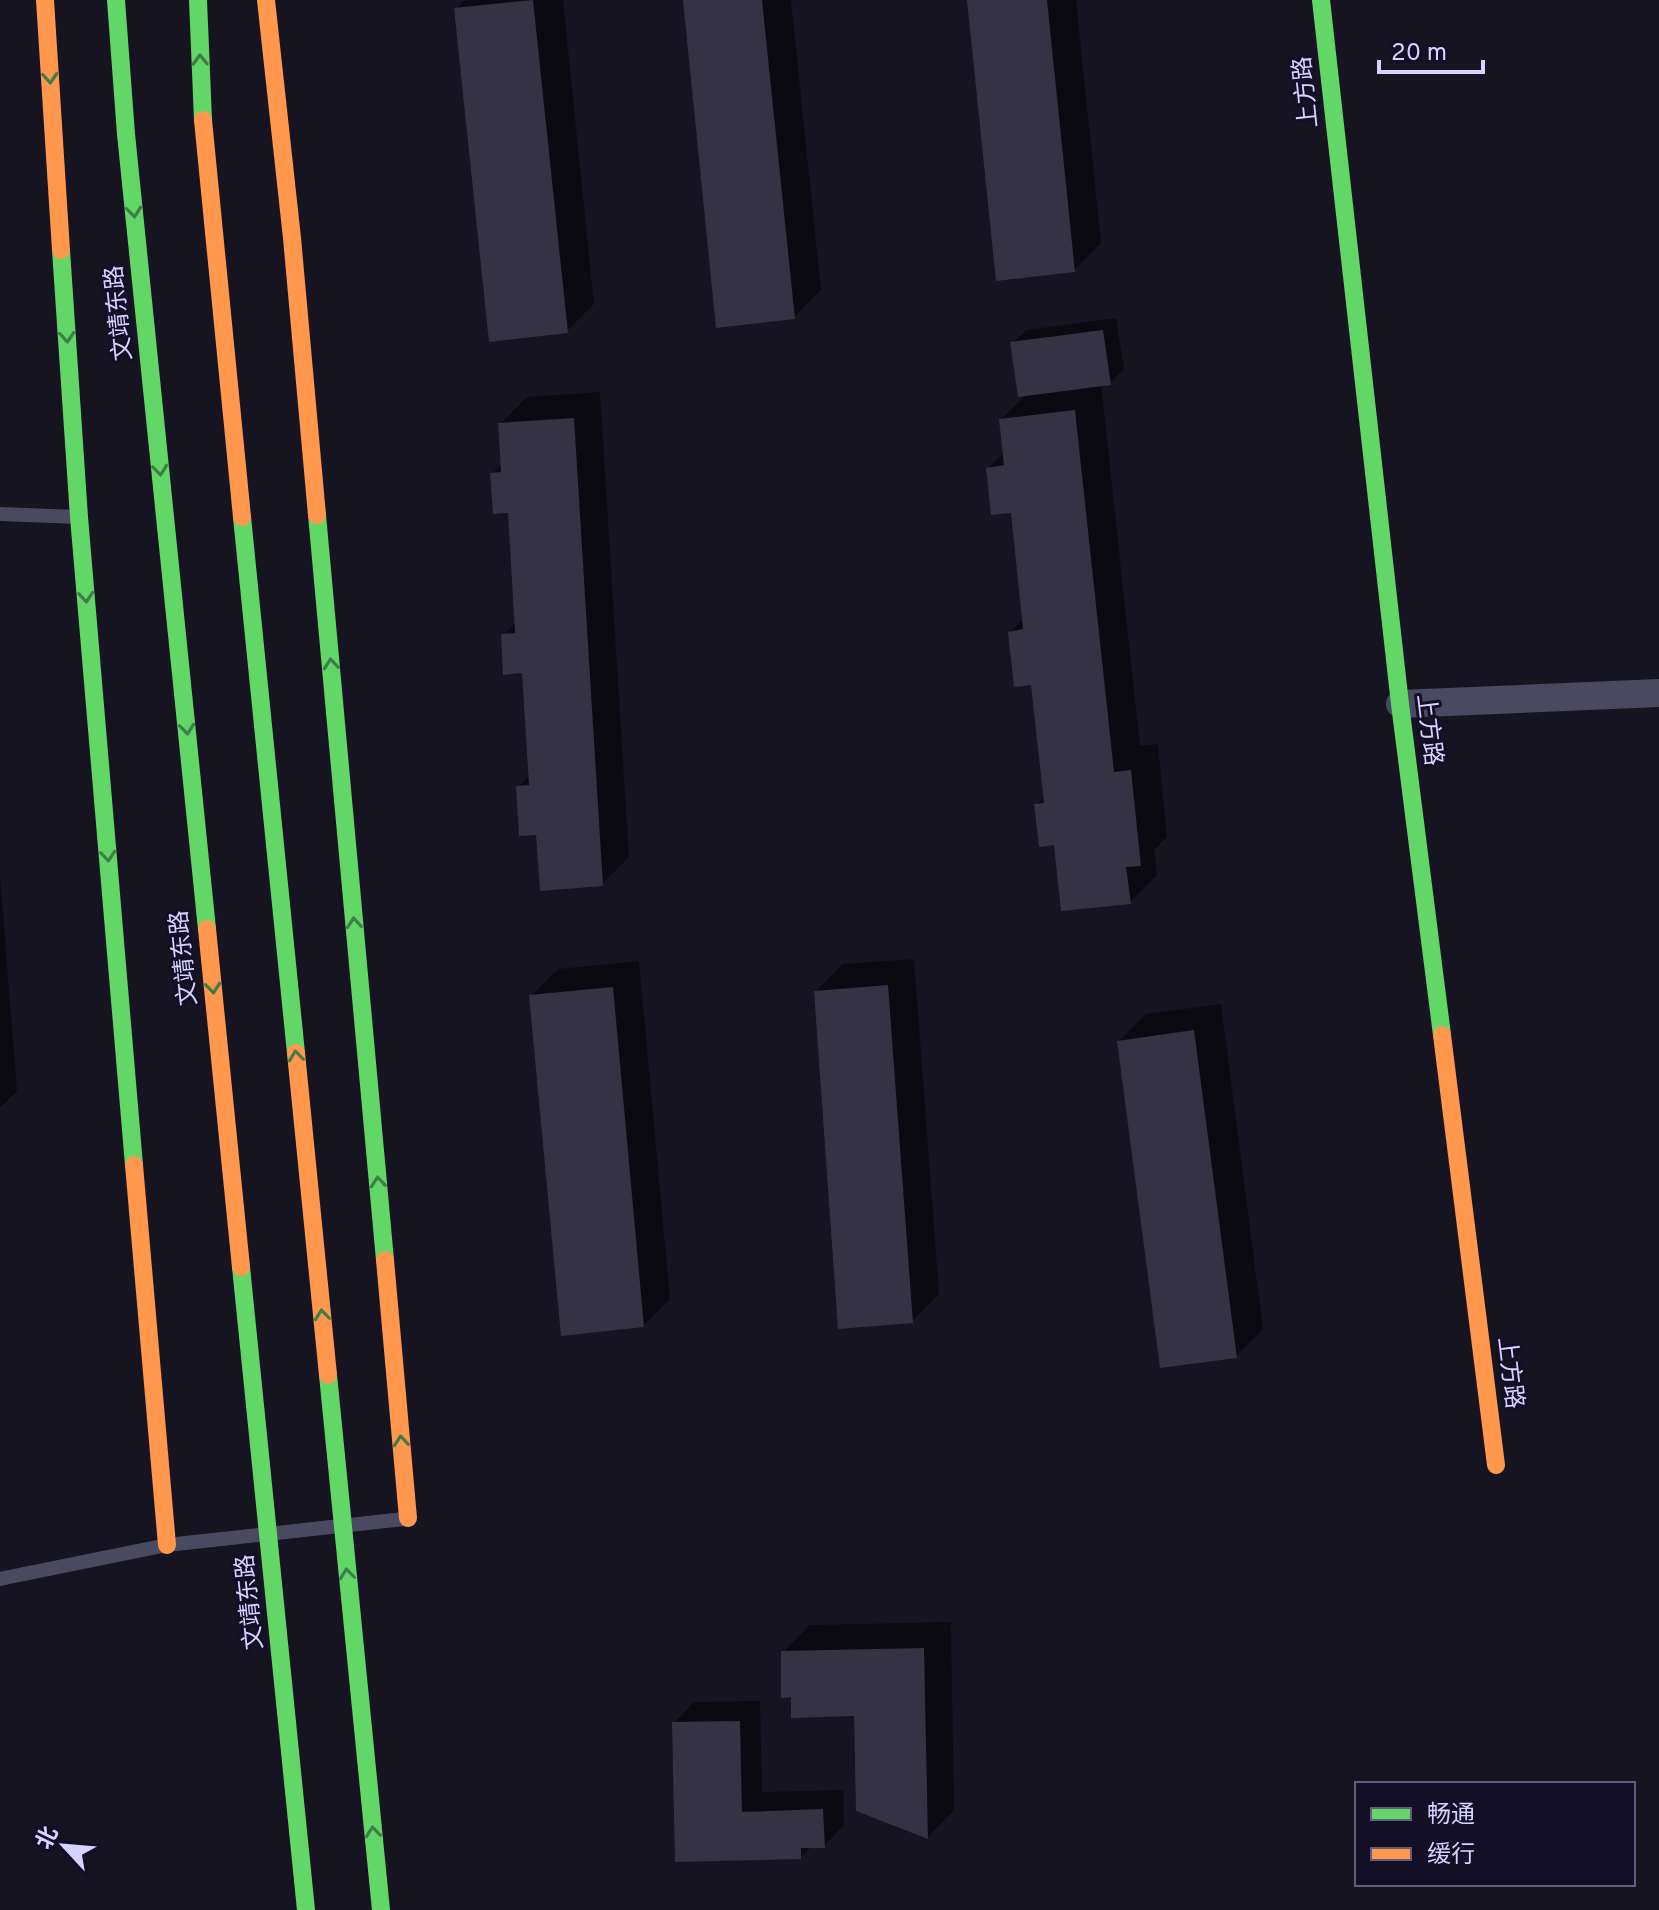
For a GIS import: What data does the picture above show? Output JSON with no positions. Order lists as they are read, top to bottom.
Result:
{
  "streets": {
    "main road": ["上方路", "文靖东路"]
  },
  "legend": ["畅通", "缓行"],
  "scale_bar": "20 m",
  "north": "top left"
}
